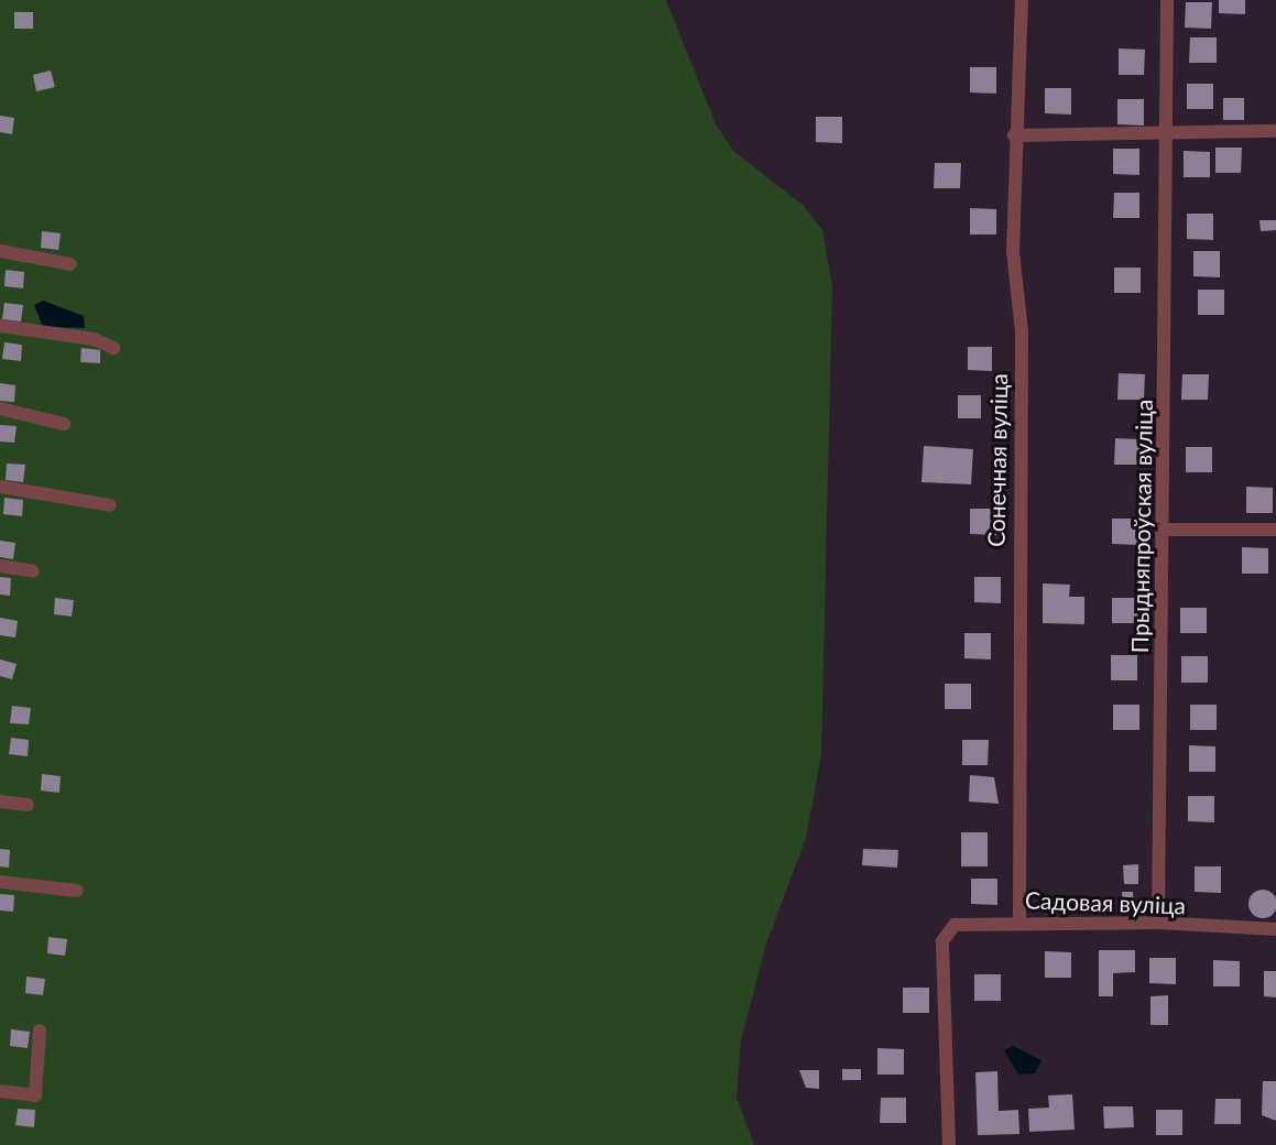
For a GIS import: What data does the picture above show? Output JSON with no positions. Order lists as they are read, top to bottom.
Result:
{
  "streets": {
    "street": ["Сонечная вуліца", "Прыдняпроўская вуліца", "Садовая вуліца"]
  },
  "crossings": [
    ["Сонечная вуліца", "Садовая вуліца"],
    ["Прыдняпроўская вуліца", "Садовая вуліца"]
  ]
}
